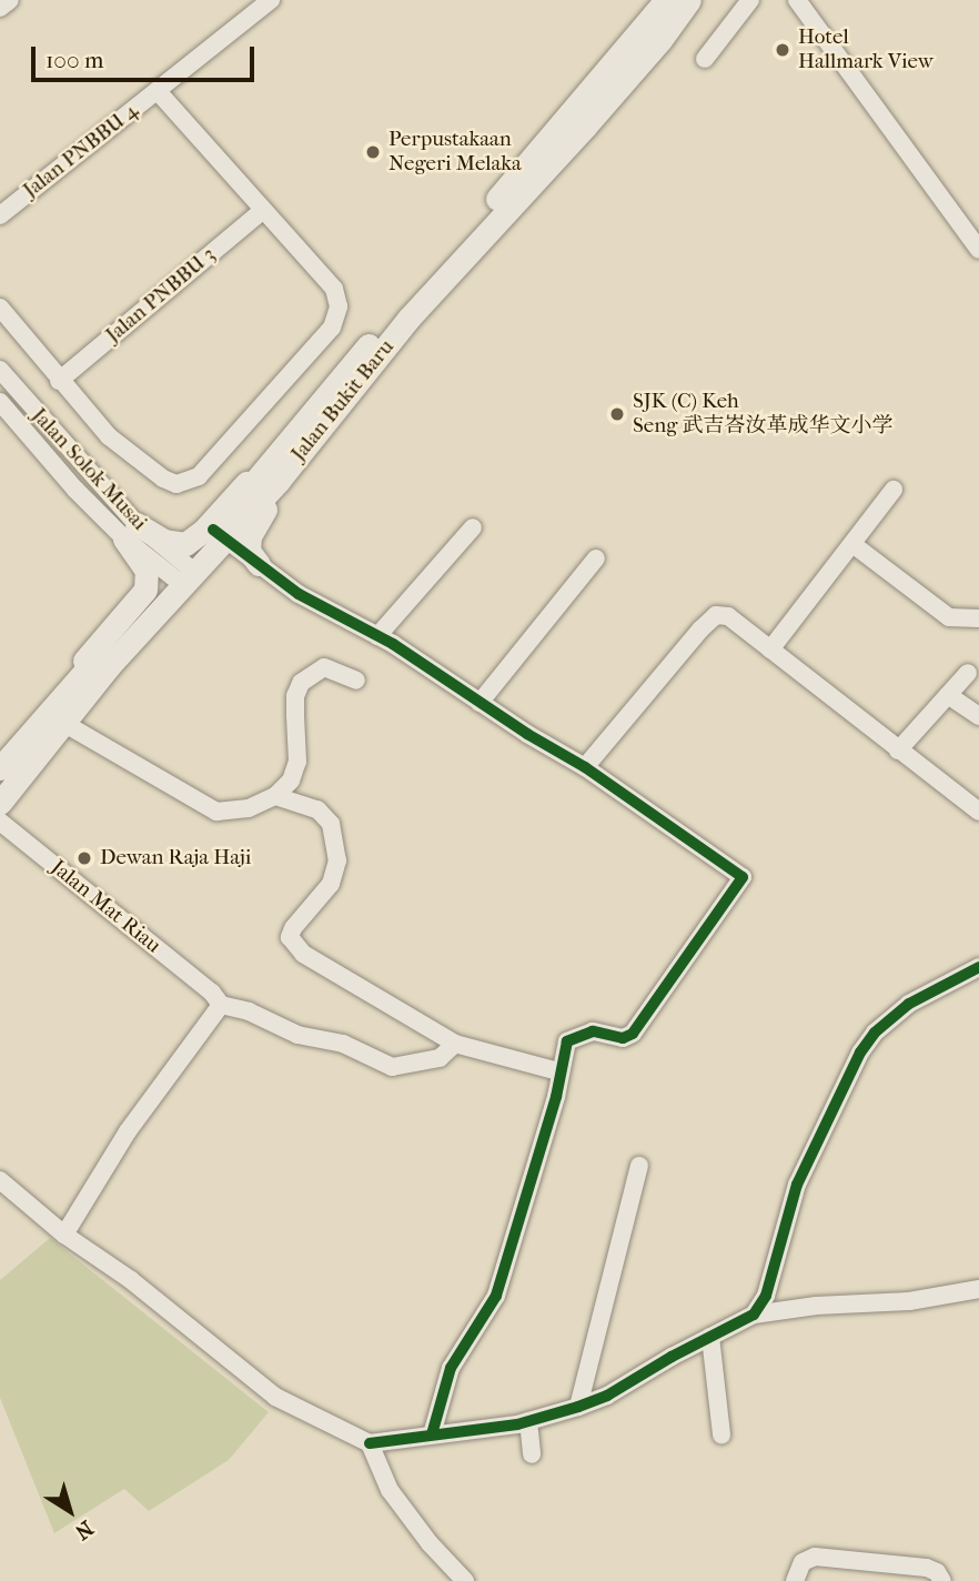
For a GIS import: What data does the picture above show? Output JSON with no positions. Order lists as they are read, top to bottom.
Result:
{
  "streets": {
    "main road": ["Jalan Bukit Baru"],
    "street": [
      "Jalan PNBBU 4",
      "Jalan PNBBU 3",
      "Jalan Solok Musai",
      "Jalan Mat Riau"
    ]
  },
  "crossings": [
    ["Jalan Bukit Baru", "Jalan Solok Musai"]
  ],
  "places": [
    "Hotel Hallmark View",
    "Perpustakaan Negeri Melaka",
    "SJK (C) Keh Seng 武吉峇汝革成华文小学",
    "Dewan Raja Haji"
  ],
  "scale_bar": "100 m",
  "north": "bottom right"
}
